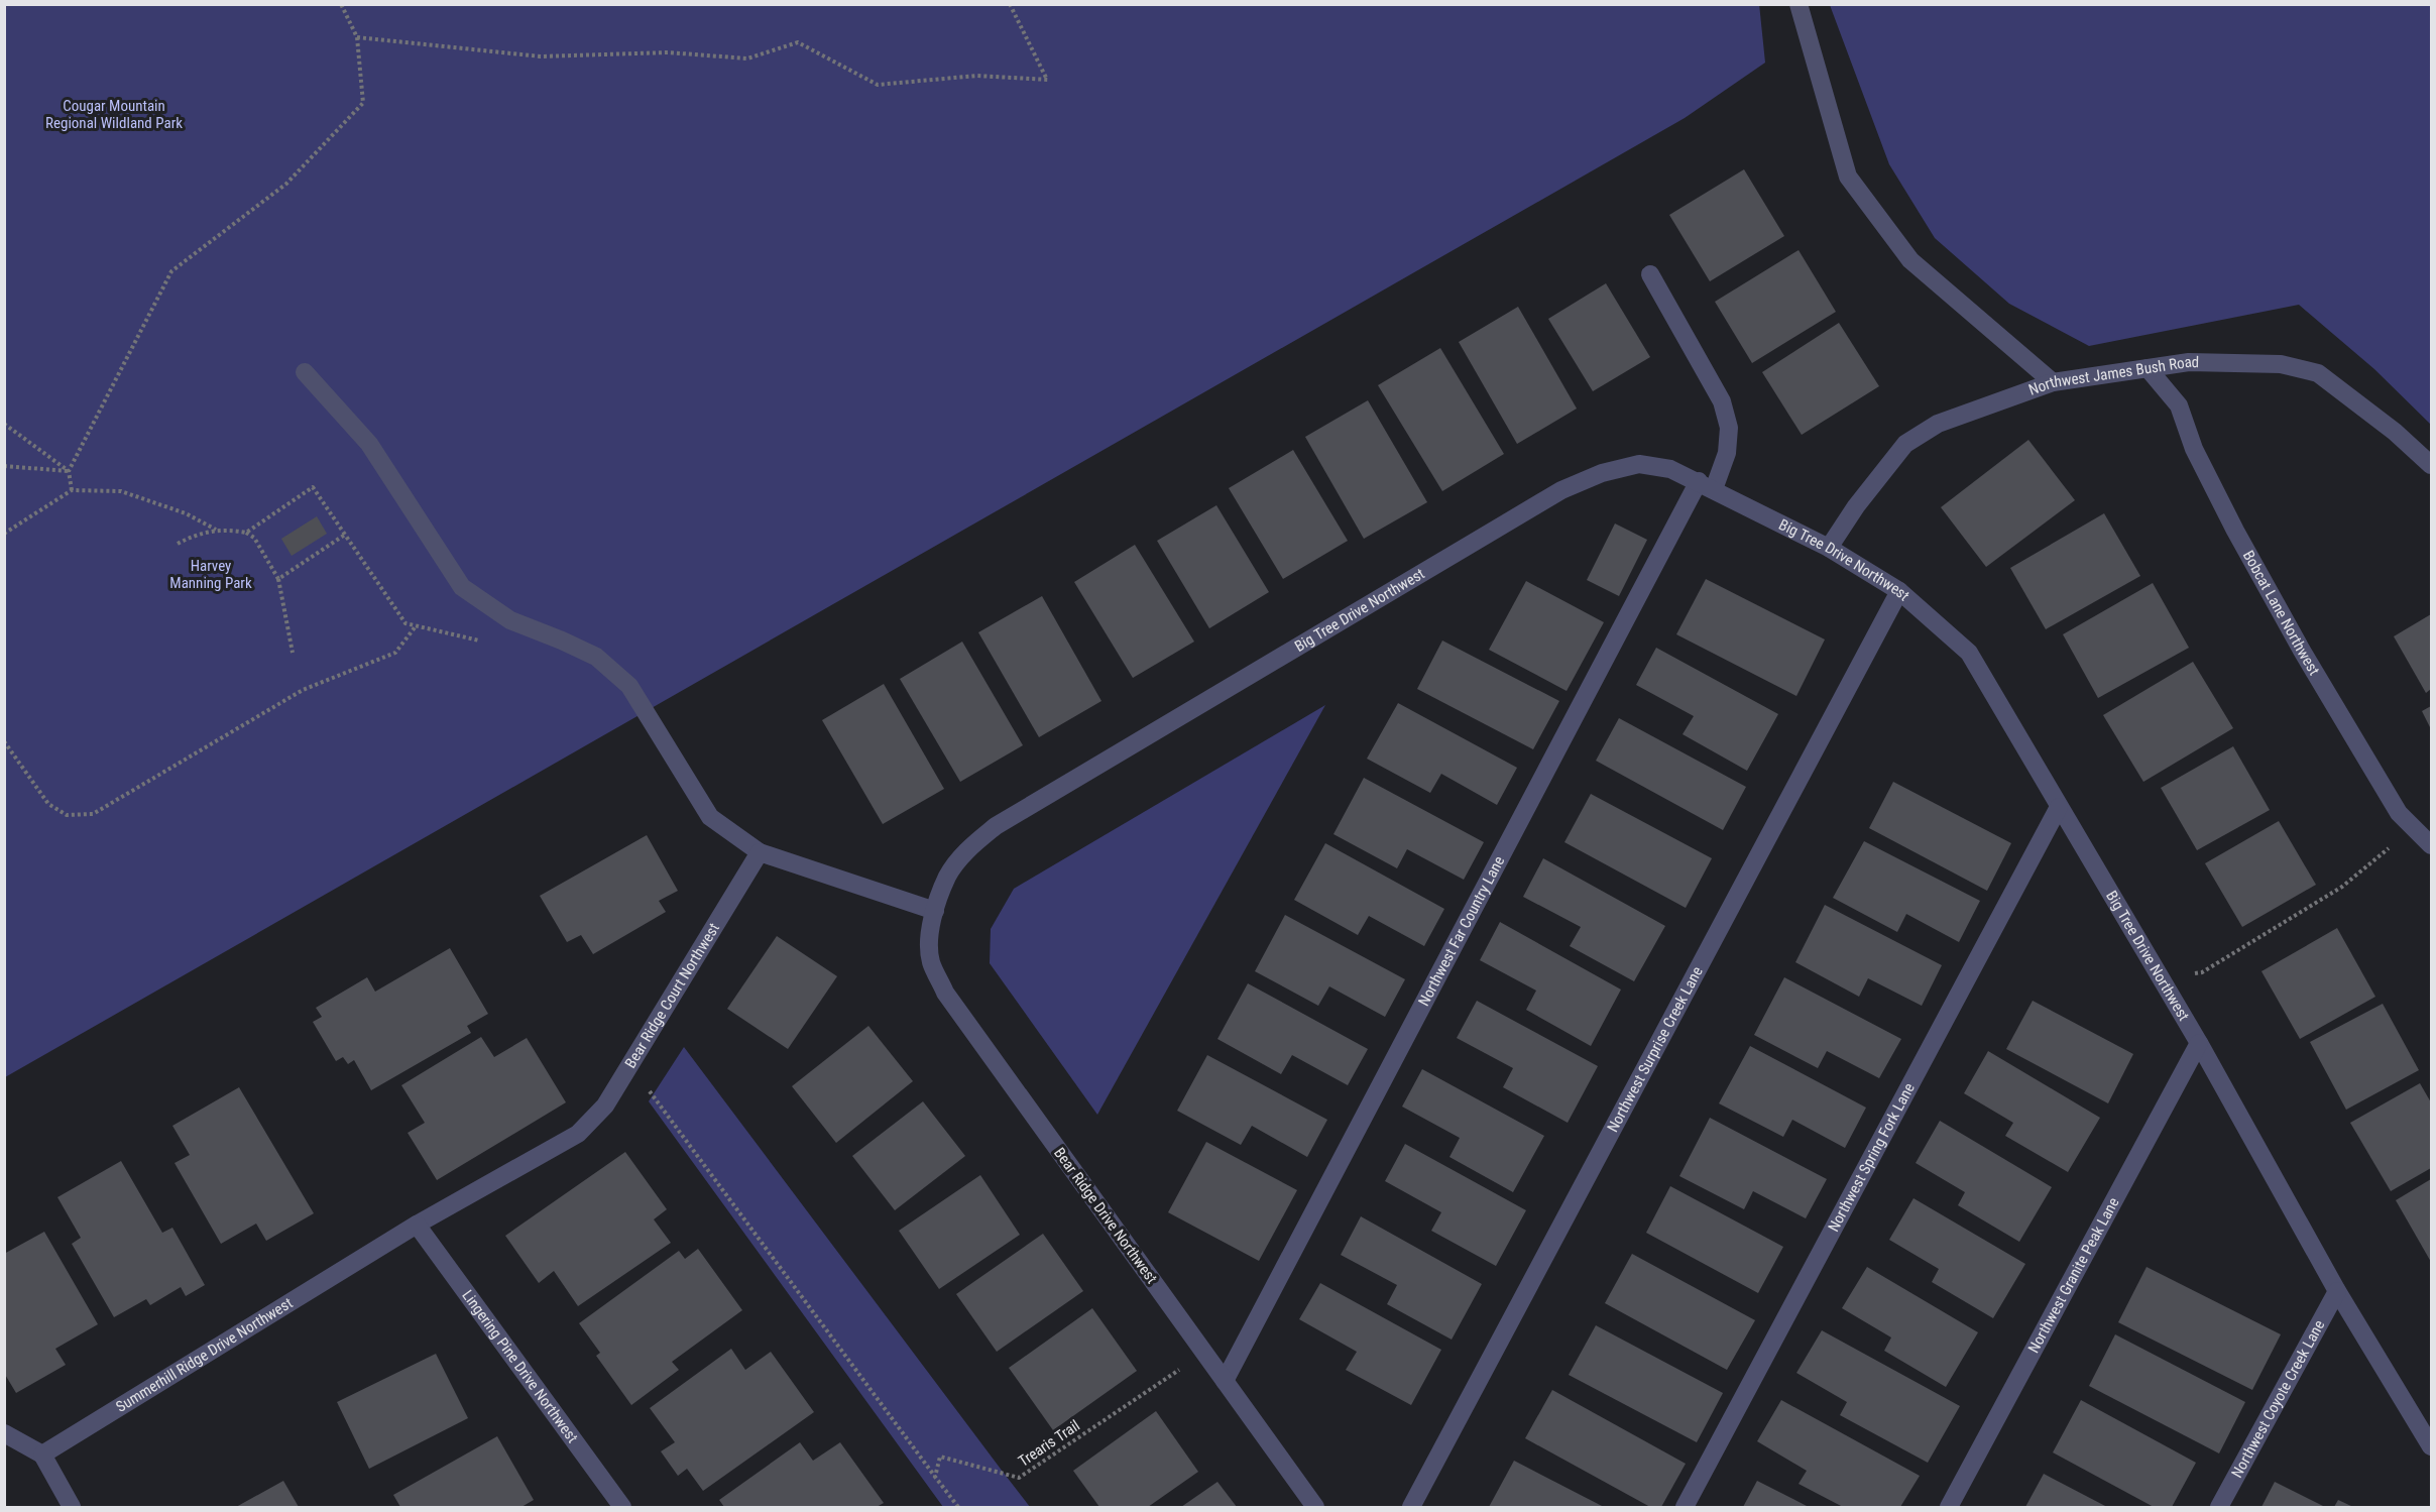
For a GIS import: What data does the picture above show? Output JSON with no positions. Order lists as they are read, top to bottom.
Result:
{
  "streets": {
    "street": [
      "Northwest James Bush Road",
      "Big Tree Drive Northwest",
      "Bobcat Lane Northwest",
      "Northwest Far Country Lane",
      "Bear Ridge Court Northwest",
      "Northwest Surprise Creek Lane",
      "Northwest Spring Fork Lane",
      "Bear Ridge Drive Northwest",
      "Northwest Granite Peak Lane",
      "Summerhill Ridge Drive Northwest",
      "Lingering Pine Drive Northwest",
      "Northwest Coyote Creek Lane"
    ],
    "path": ["Trearis Trail"]
  },
  "crossings": [
    ["Northwest James Bush Road", "Big Tree Drive Northwest"],
    ["Northwest James Bush Road", "Bobcat Lane Northwest"],
    ["Big Tree Drive Northwest", "Northwest Far Country Lane"],
    ["Big Tree Drive Northwest", "Northwest Surprise Creek Lane"],
    ["Big Tree Drive Northwest", "Northwest Spring Fork Lane"],
    ["Big Tree Drive Northwest", "Bear Ridge Drive Northwest"],
    ["Big Tree Drive Northwest", "Northwest Granite Peak Lane"],
    ["Big Tree Drive Northwest", "Northwest Coyote Creek Lane"],
    ["Northwest Far Country Lane", "Bear Ridge Drive Northwest"],
    ["Bear Ridge Court Northwest", "Summerhill Ridge Drive Northwest"],
    ["Bear Ridge Court Northwest", "Lingering Pine Drive Northwest"],
    ["Summerhill Ridge Drive Northwest", "Lingering Pine Drive Northwest"]
  ],
  "parks": ["Cougar Mountain Regional Wildland Park", "Harvey Manning Park"]
}
